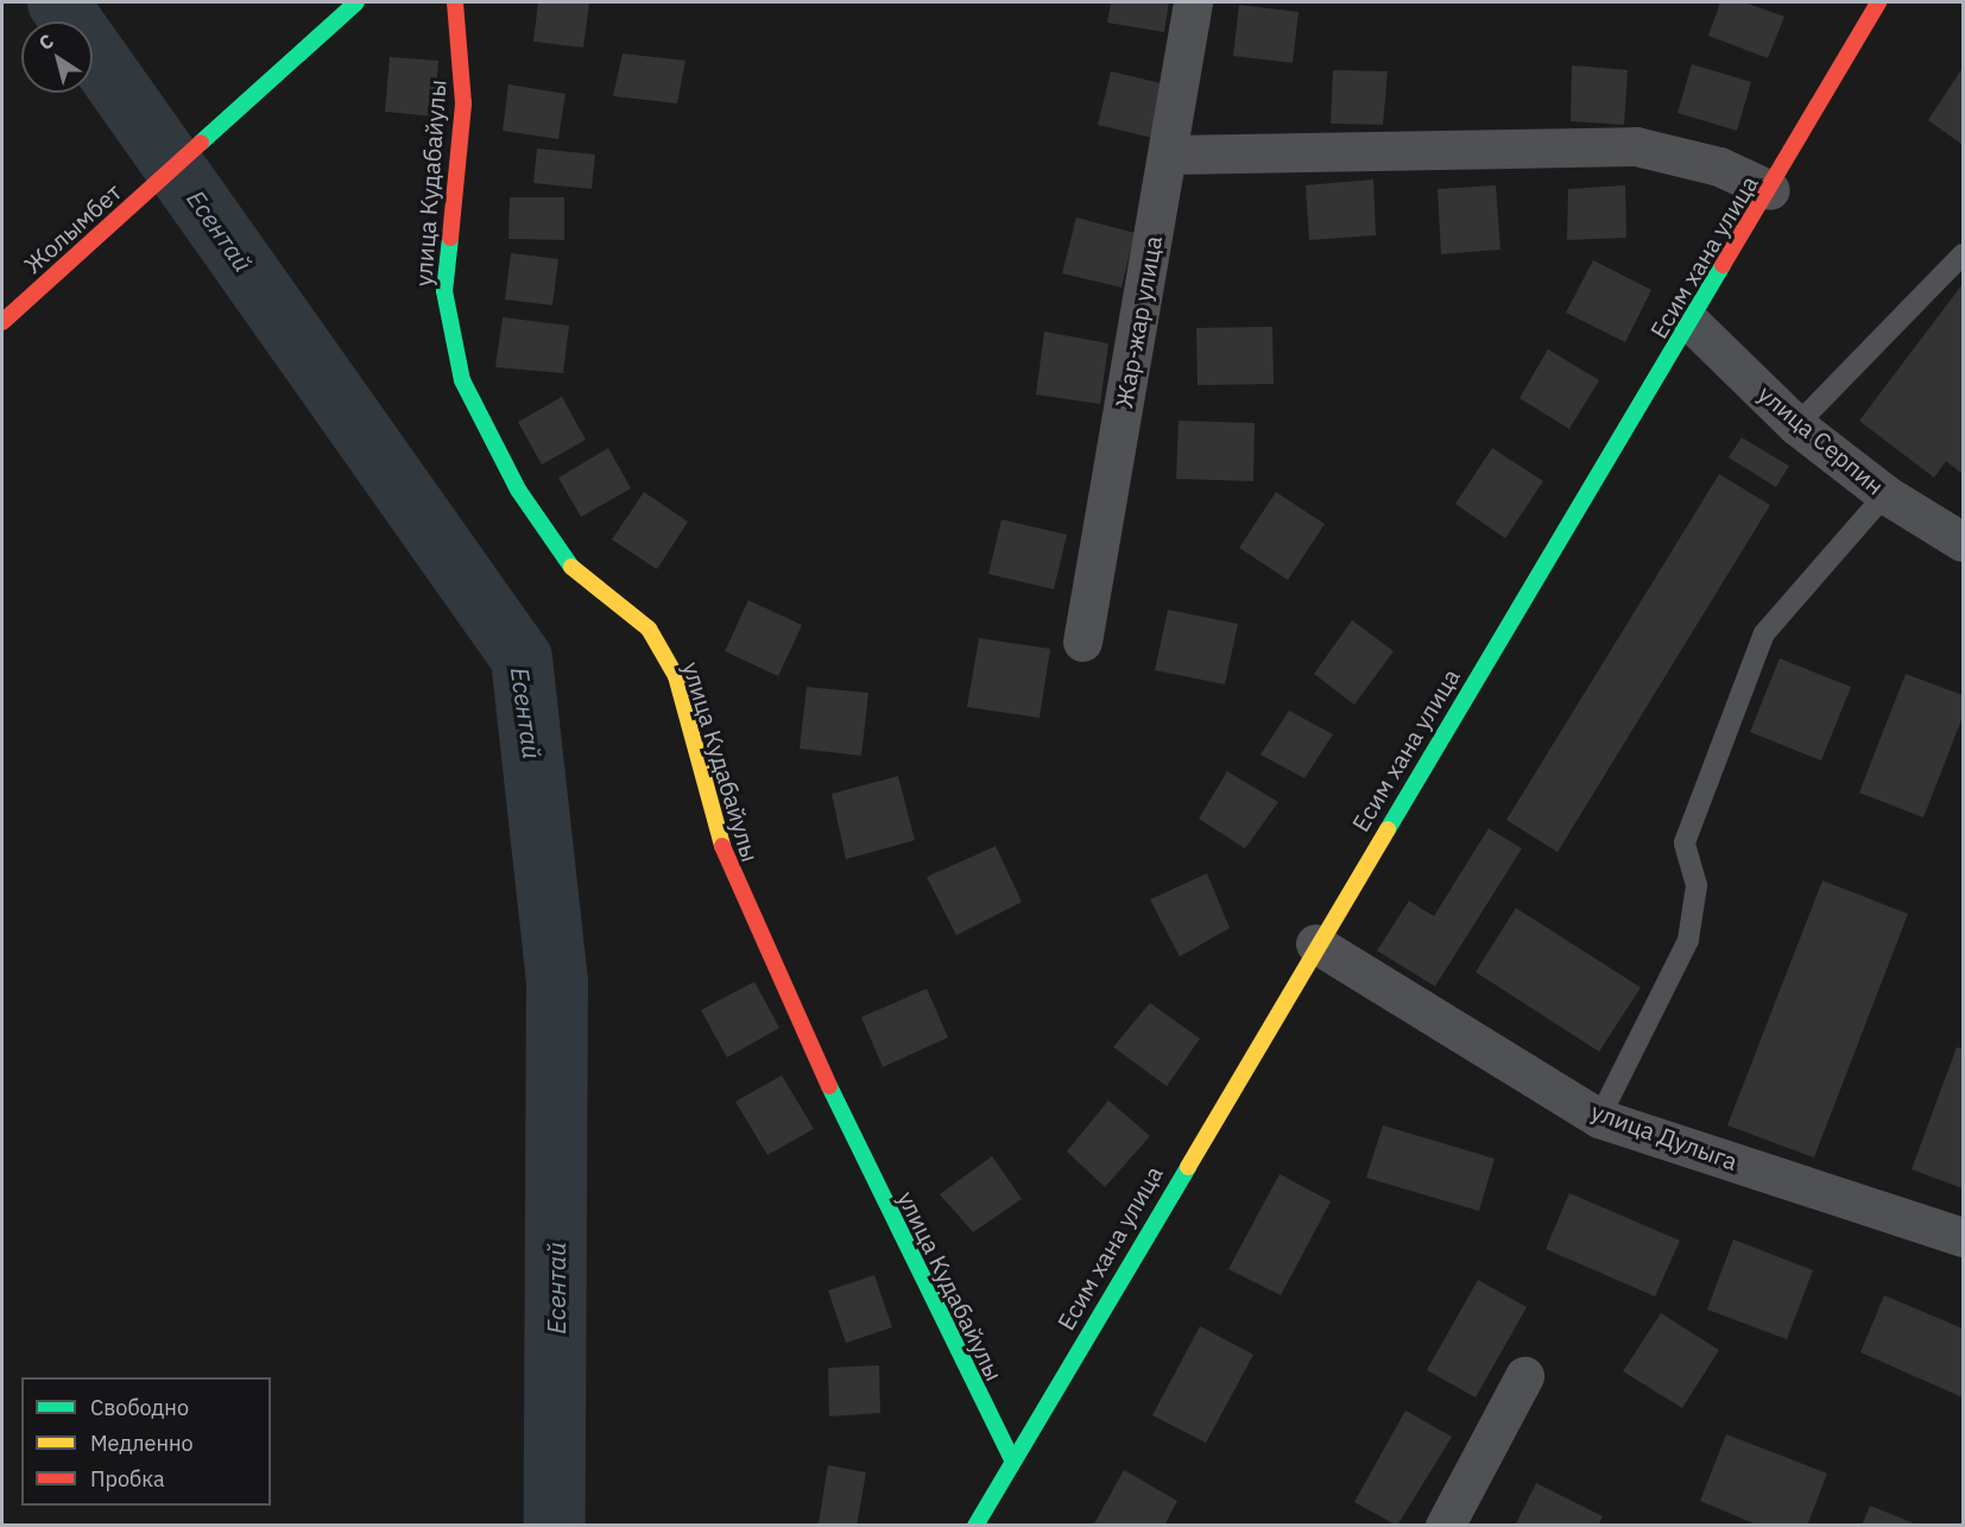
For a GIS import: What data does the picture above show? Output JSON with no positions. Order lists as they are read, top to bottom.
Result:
{
  "streets": {
    "street": [
      "улица Кудабайулы",
      "Жолымбет",
      "Есим хана улица",
      "Жар-жар улица",
      "улица Серпин",
      "улица Дулыга"
    ]
  },
  "crossings": [
    ["улица Кудабайулы", "Есим хана улица"],
    ["Есим хана улица", "улица Серпин"],
    ["Есим хана улица", "улица Дулыга"]
  ],
  "water": ["Есентай"],
  "legend": ["Свободно", "Медленно", "Пробка"],
  "north": "top left"
}
